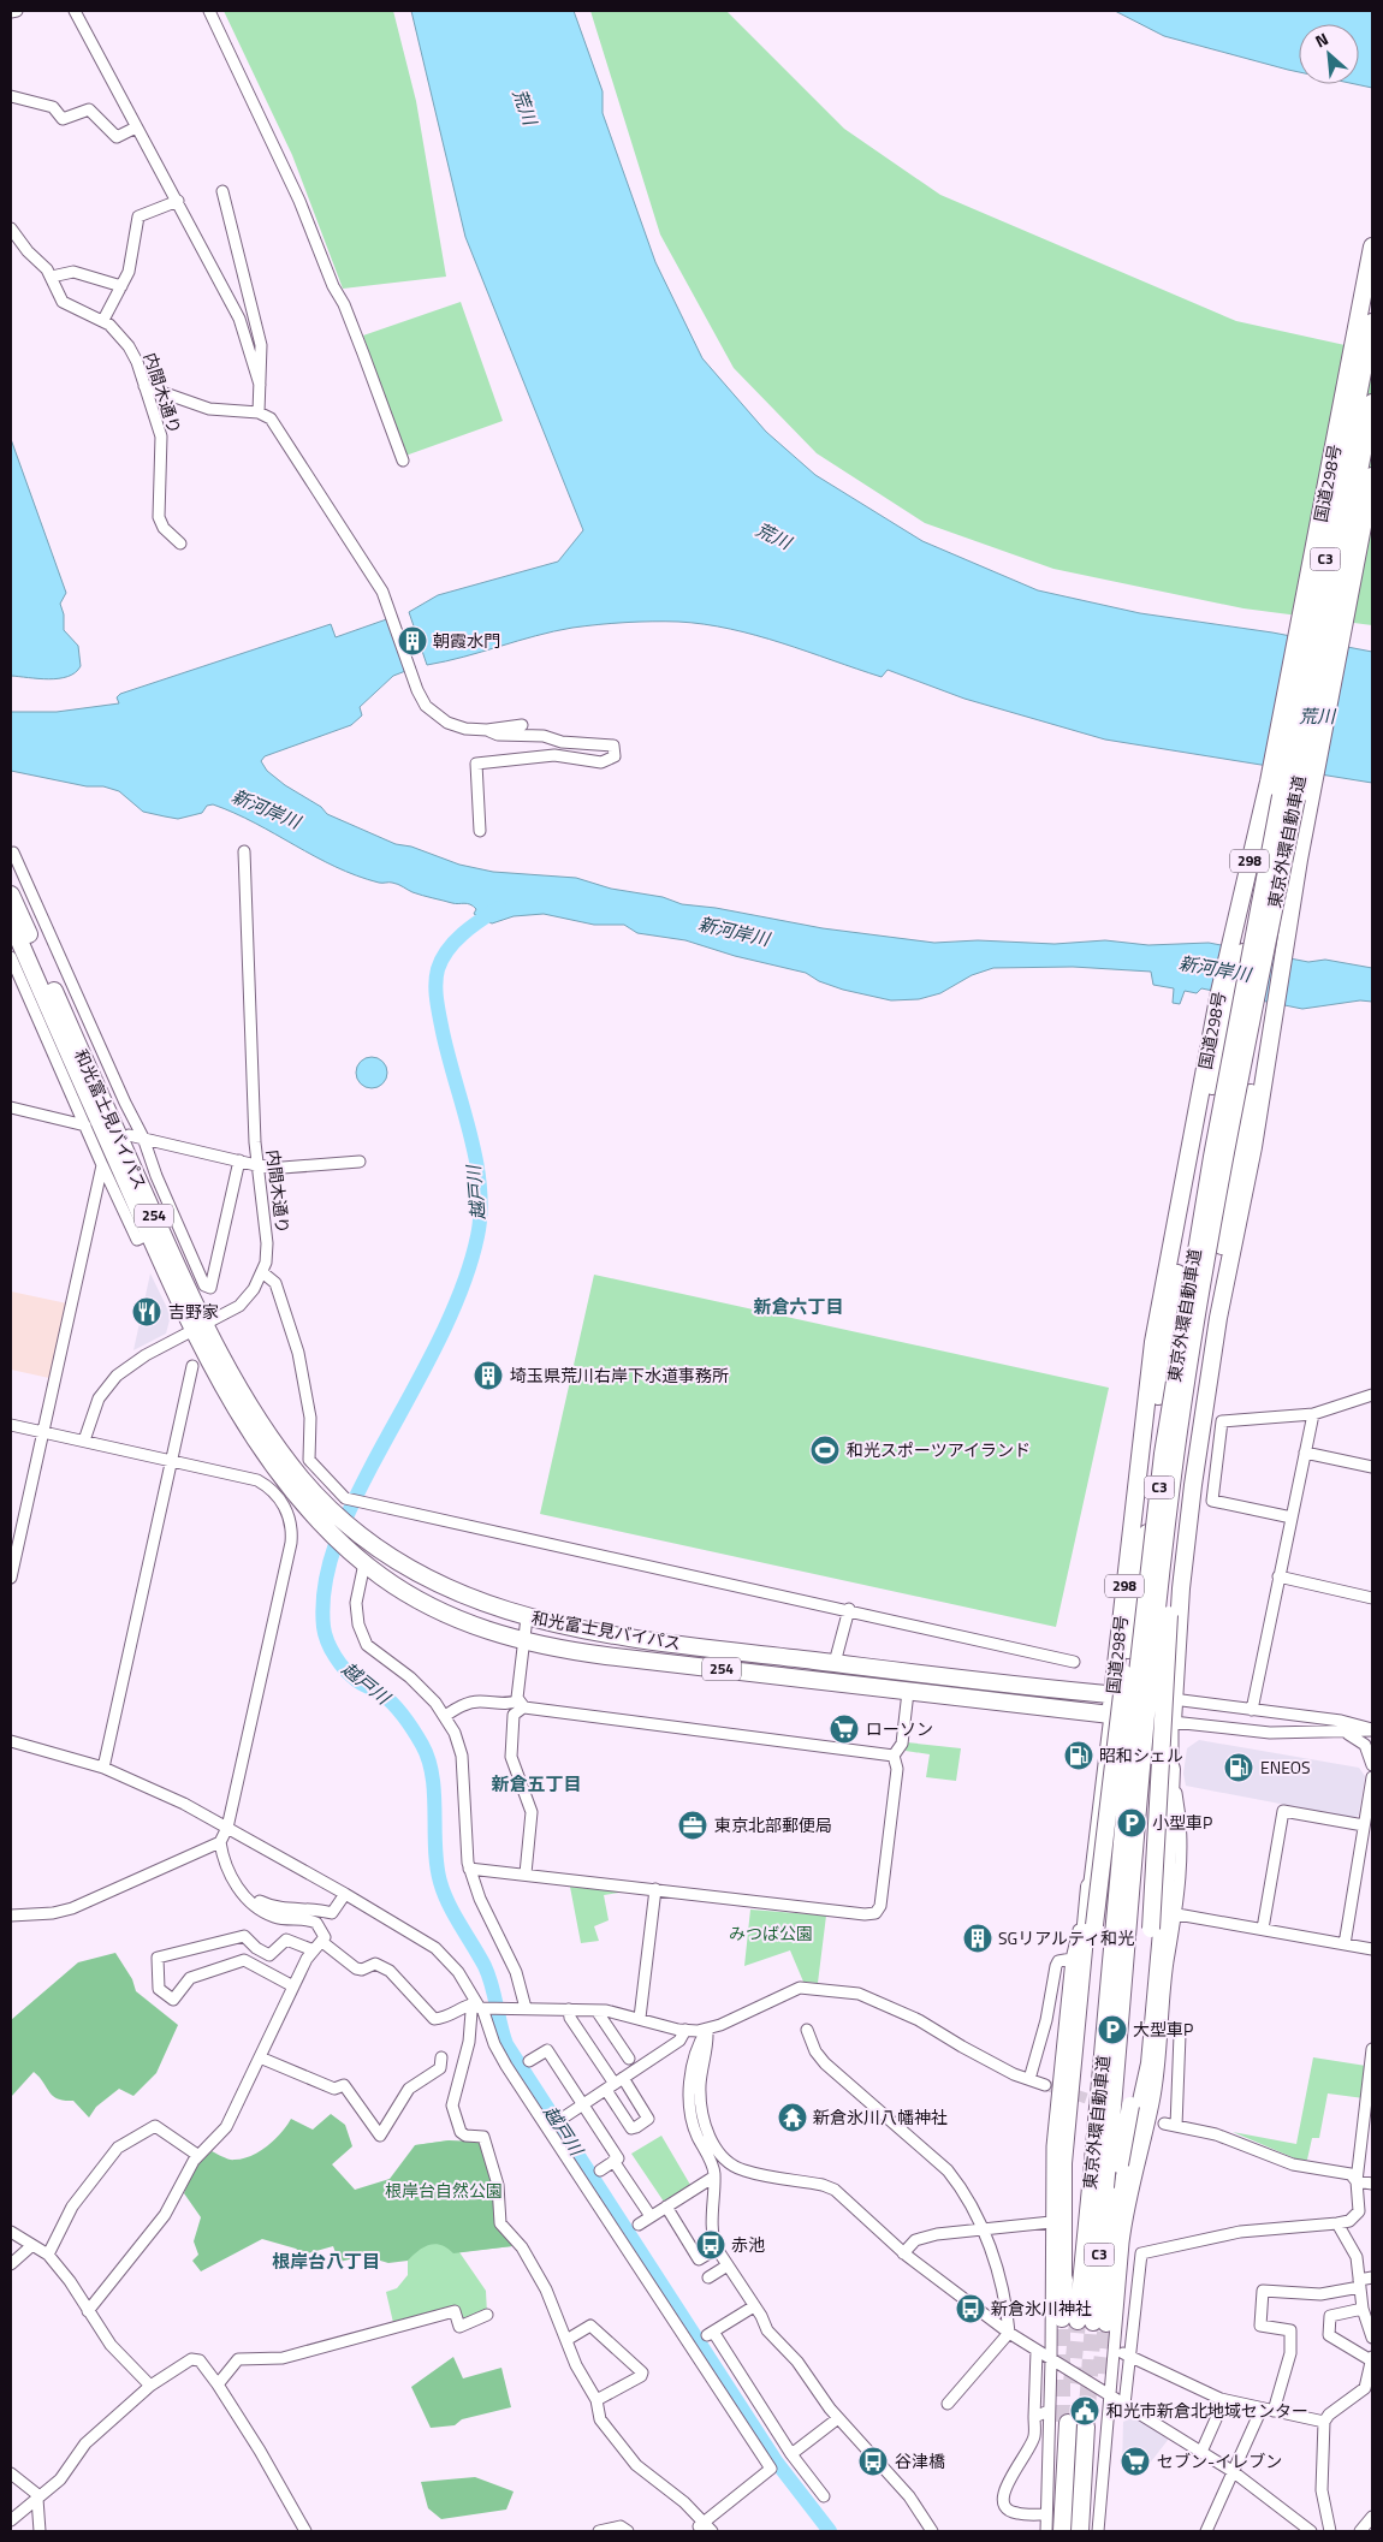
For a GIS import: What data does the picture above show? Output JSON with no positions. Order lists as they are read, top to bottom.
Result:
{
  "streets": {
    "highway": [
      "国道298号",
      "C3",
      "東京外環自動車道",
      "298",
      "和光富士見バイパス",
      "254"
    ],
    "street": ["内間木通り"]
  },
  "crossings": [
    ["内間木通り", "和光富士見バイパス"],
    ["国道298号", "和光富士見バイパス"]
  ],
  "districts": ["新倉六丁目", "新倉五丁目", "根岸台八丁目"],
  "water": ["荒川", "新河岸川", "越戸川"],
  "parks": ["みつば公園", "根岸台自然公園"],
  "places": {
    "building": ["朝霞水門", "埼玉県荒川右岸下水道事務所", "SGリアルティ和光"],
    "restaurant": ["吉野家"],
    "sports": ["和光スポーツアイランド"],
    "supermarket": ["ローソン", "セブン-イレブン"],
    "fuel station": ["昭和シェル", "ENEOS"],
    "parking": ["小型車P", "大型車P"],
    "office": ["東京北部郵便局"],
    "temple": ["新倉氷川八幡神社"],
    "bus stop": ["赤池", "新倉氷川神社", "谷津橋"],
    "public building": ["和光市新倉北地域センター"]
  },
  "north": "top left"
}
